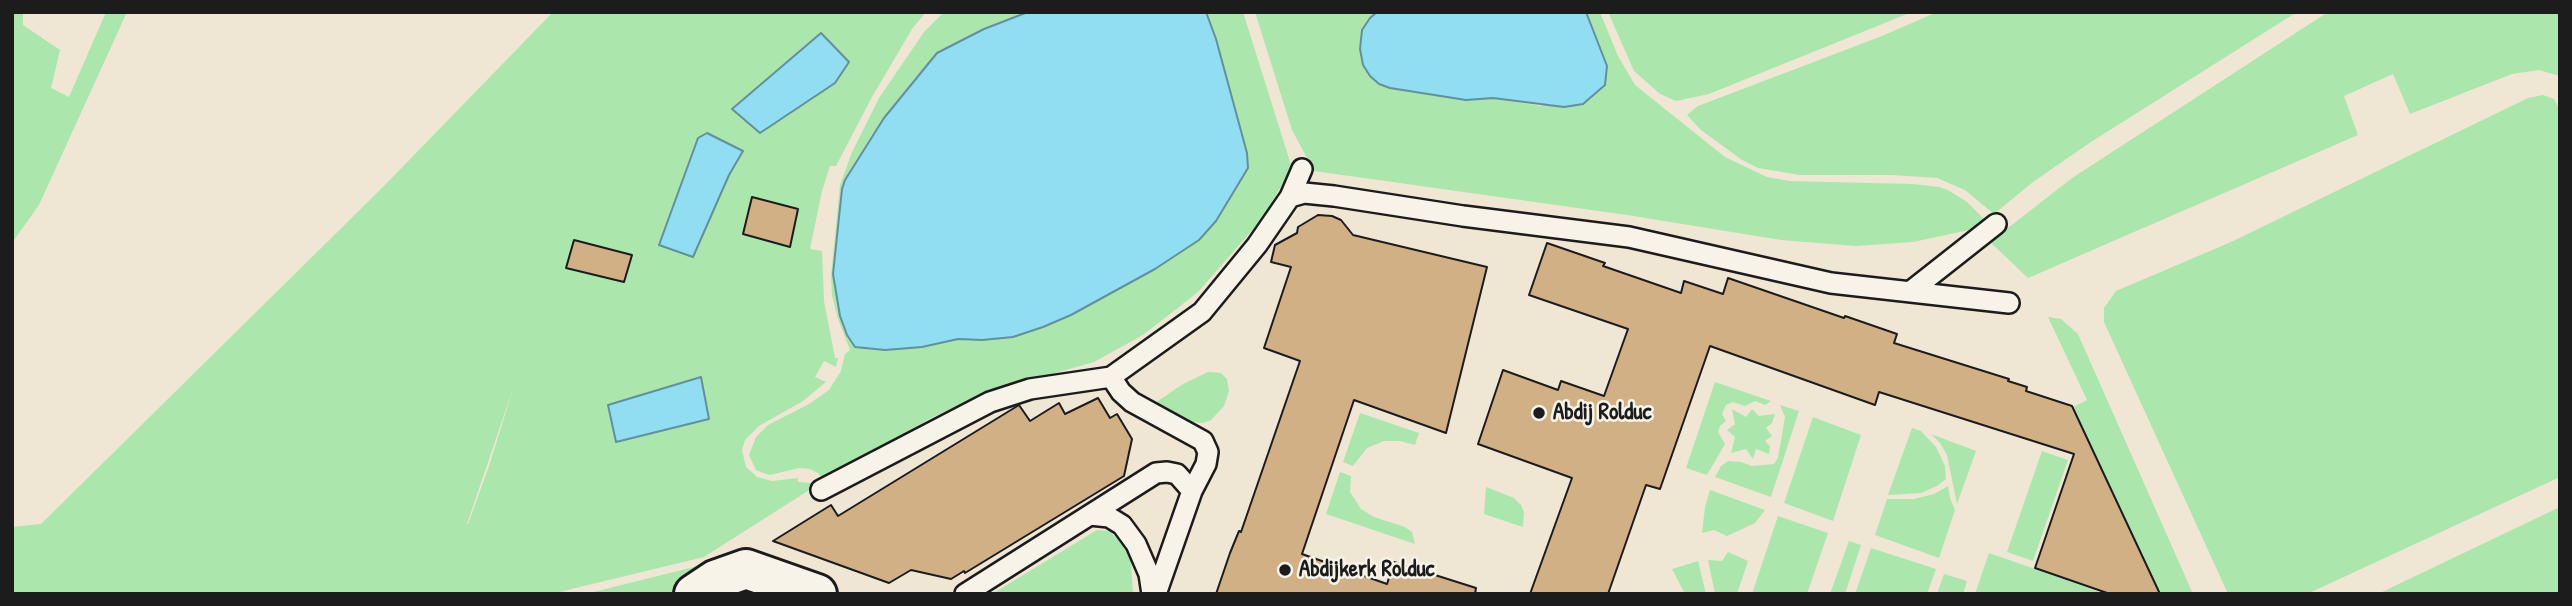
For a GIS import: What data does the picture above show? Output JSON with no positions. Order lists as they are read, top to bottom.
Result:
{
  "places": ["Abdij Rolduc", "Abdijkerk Rolduc"]
}
